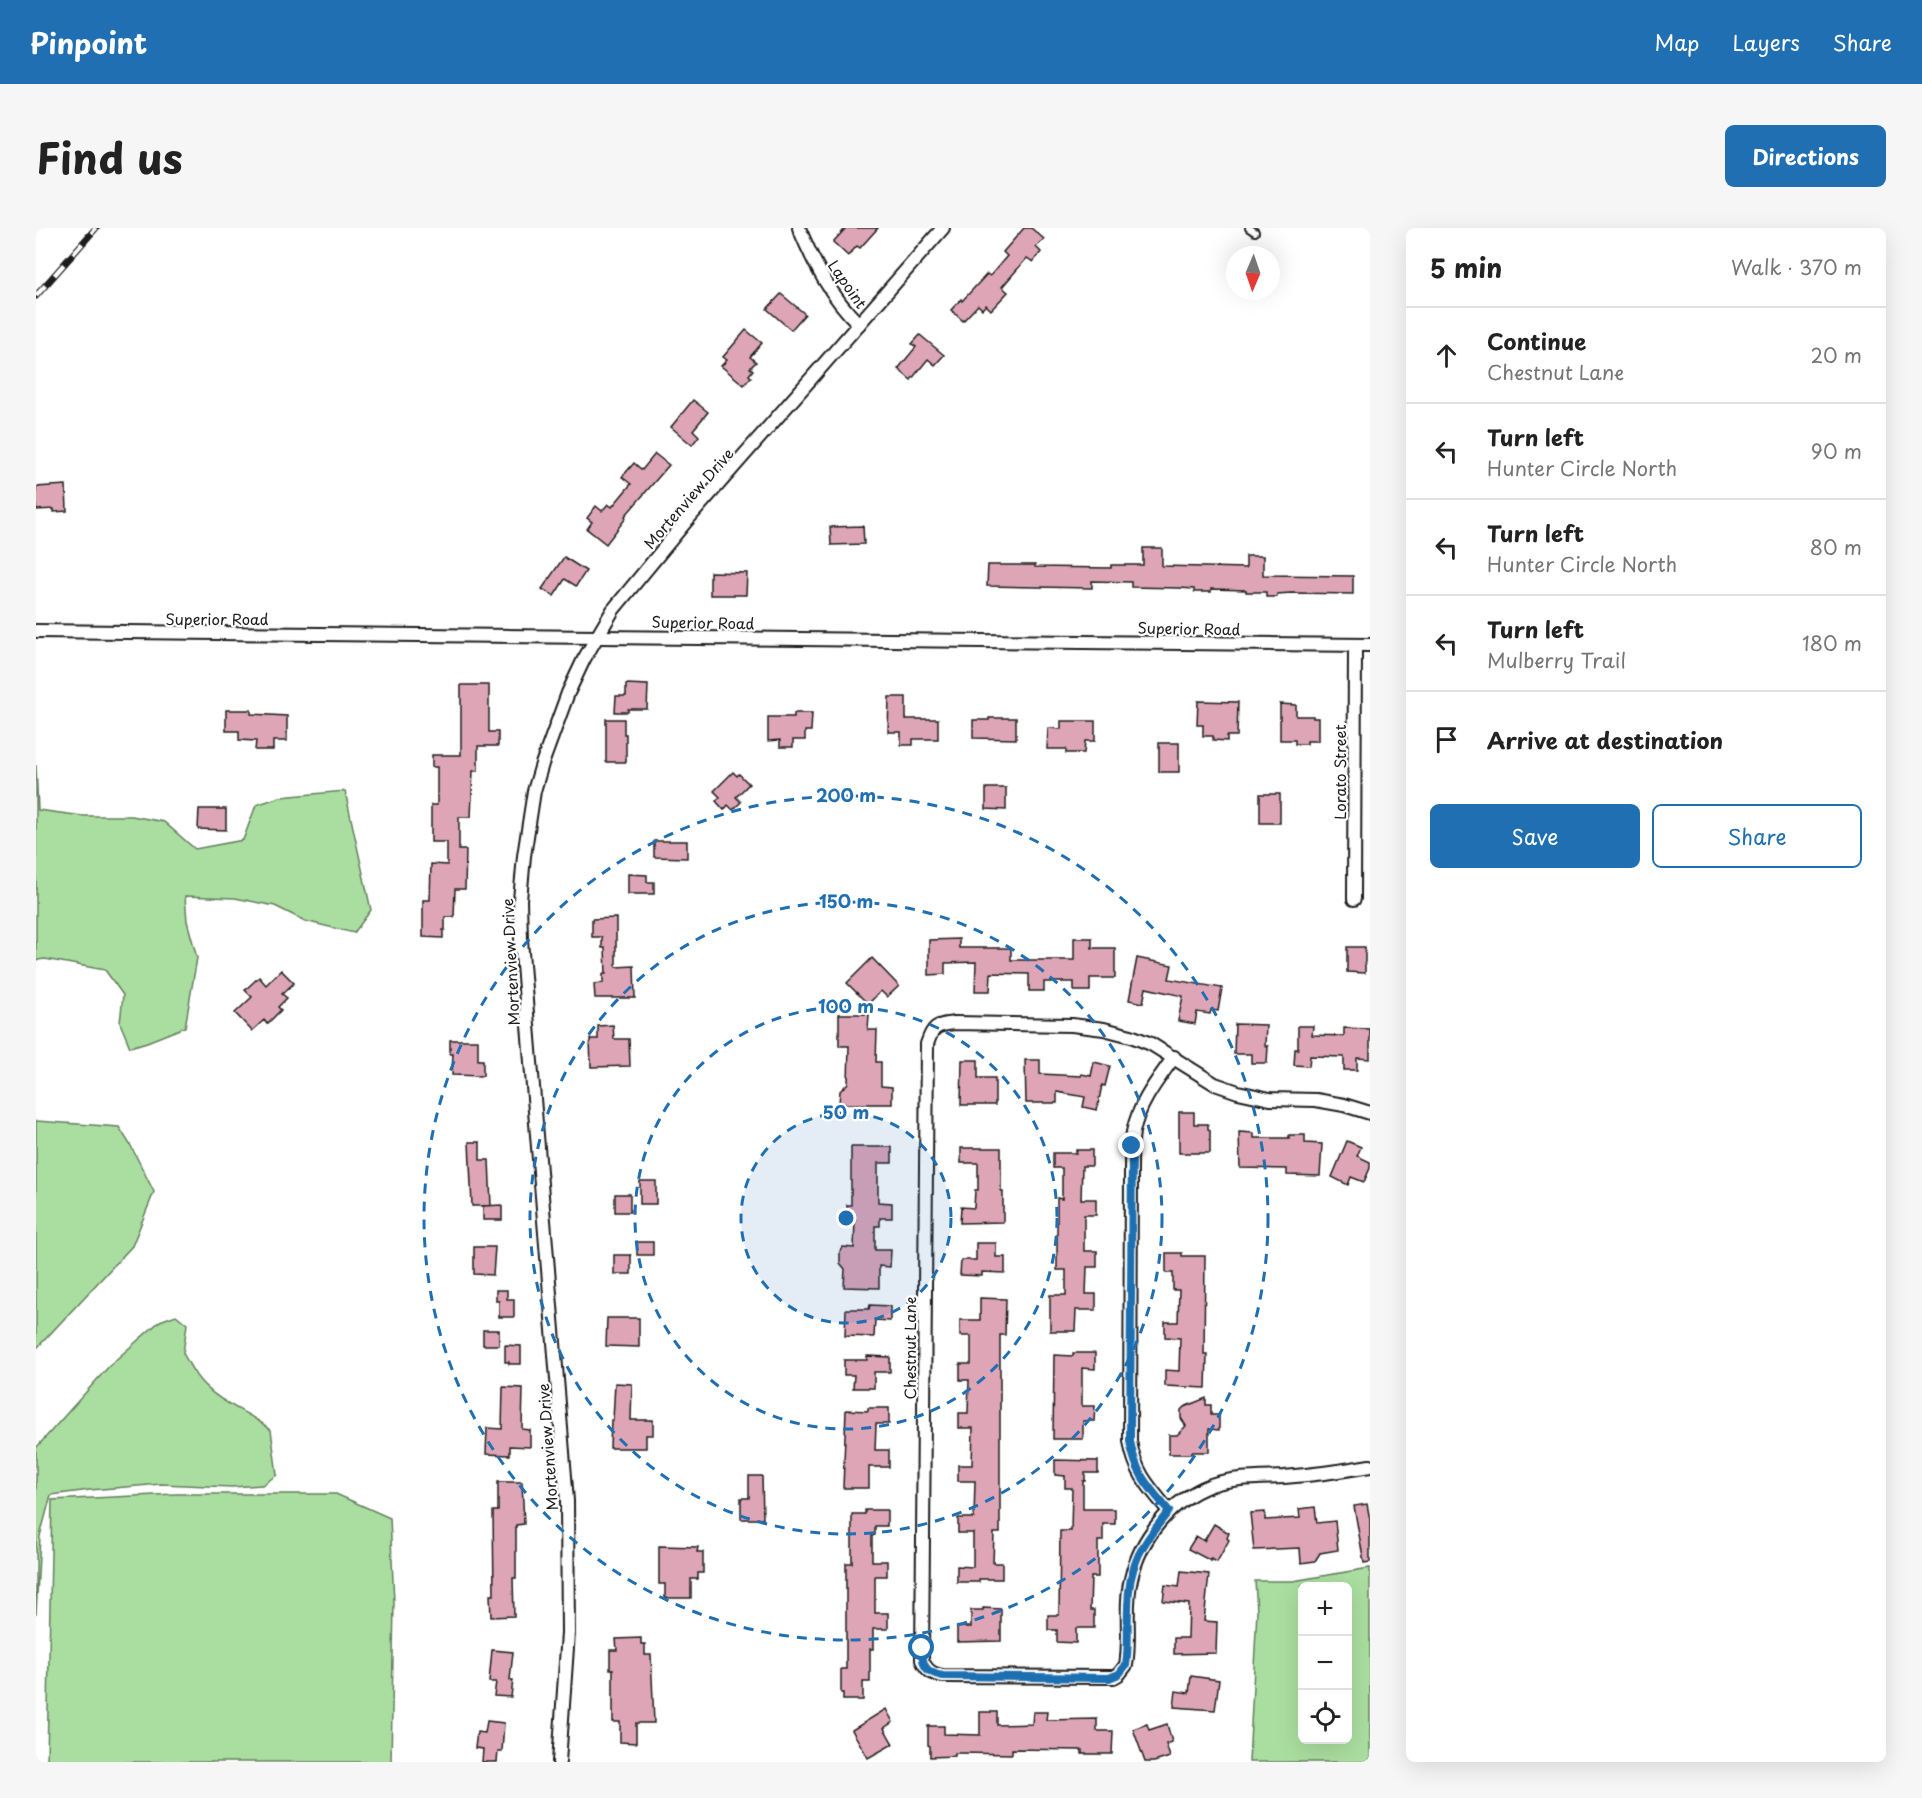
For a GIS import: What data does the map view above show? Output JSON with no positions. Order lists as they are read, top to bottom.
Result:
{
  "streets": {
    "street": [
      "Lapoint",
      "Mortenview Drive",
      "Superior Road",
      "Lorato Street",
      "Chestnut Lane"
    ]
  },
  "crossings": [
    ["Lapoint", "Mortenview Drive"],
    ["Mortenview Drive", "Superior Road"],
    ["Superior Road", "Lorato Street"]
  ],
  "north": "bottom",
  "page": {
    "header": "Pinpoint",
    "nav": ["Map", "Layers", "Share"],
    "title": "Find us",
    "buttons": [
      "Directions",
      ["Save", "Share"]
    ],
    "heading": ["5 min", "Walk · 370 m"],
    "list": [
      ["Continue", "Chestnut Lane", "20 m"],
      ["Turn left", "Hunter Circle North", "90 m"],
      ["Turn left", "Hunter Circle North", "80 m"],
      ["Turn left", "Mulberry Trail", "180 m"],
      "Arrive at destination"
    ],
    "map_buttons": ["+", "−"]
  },
  "rings": [
    "200 m",
    "150 m",
    "100 m",
    "50 m"
  ]
}
